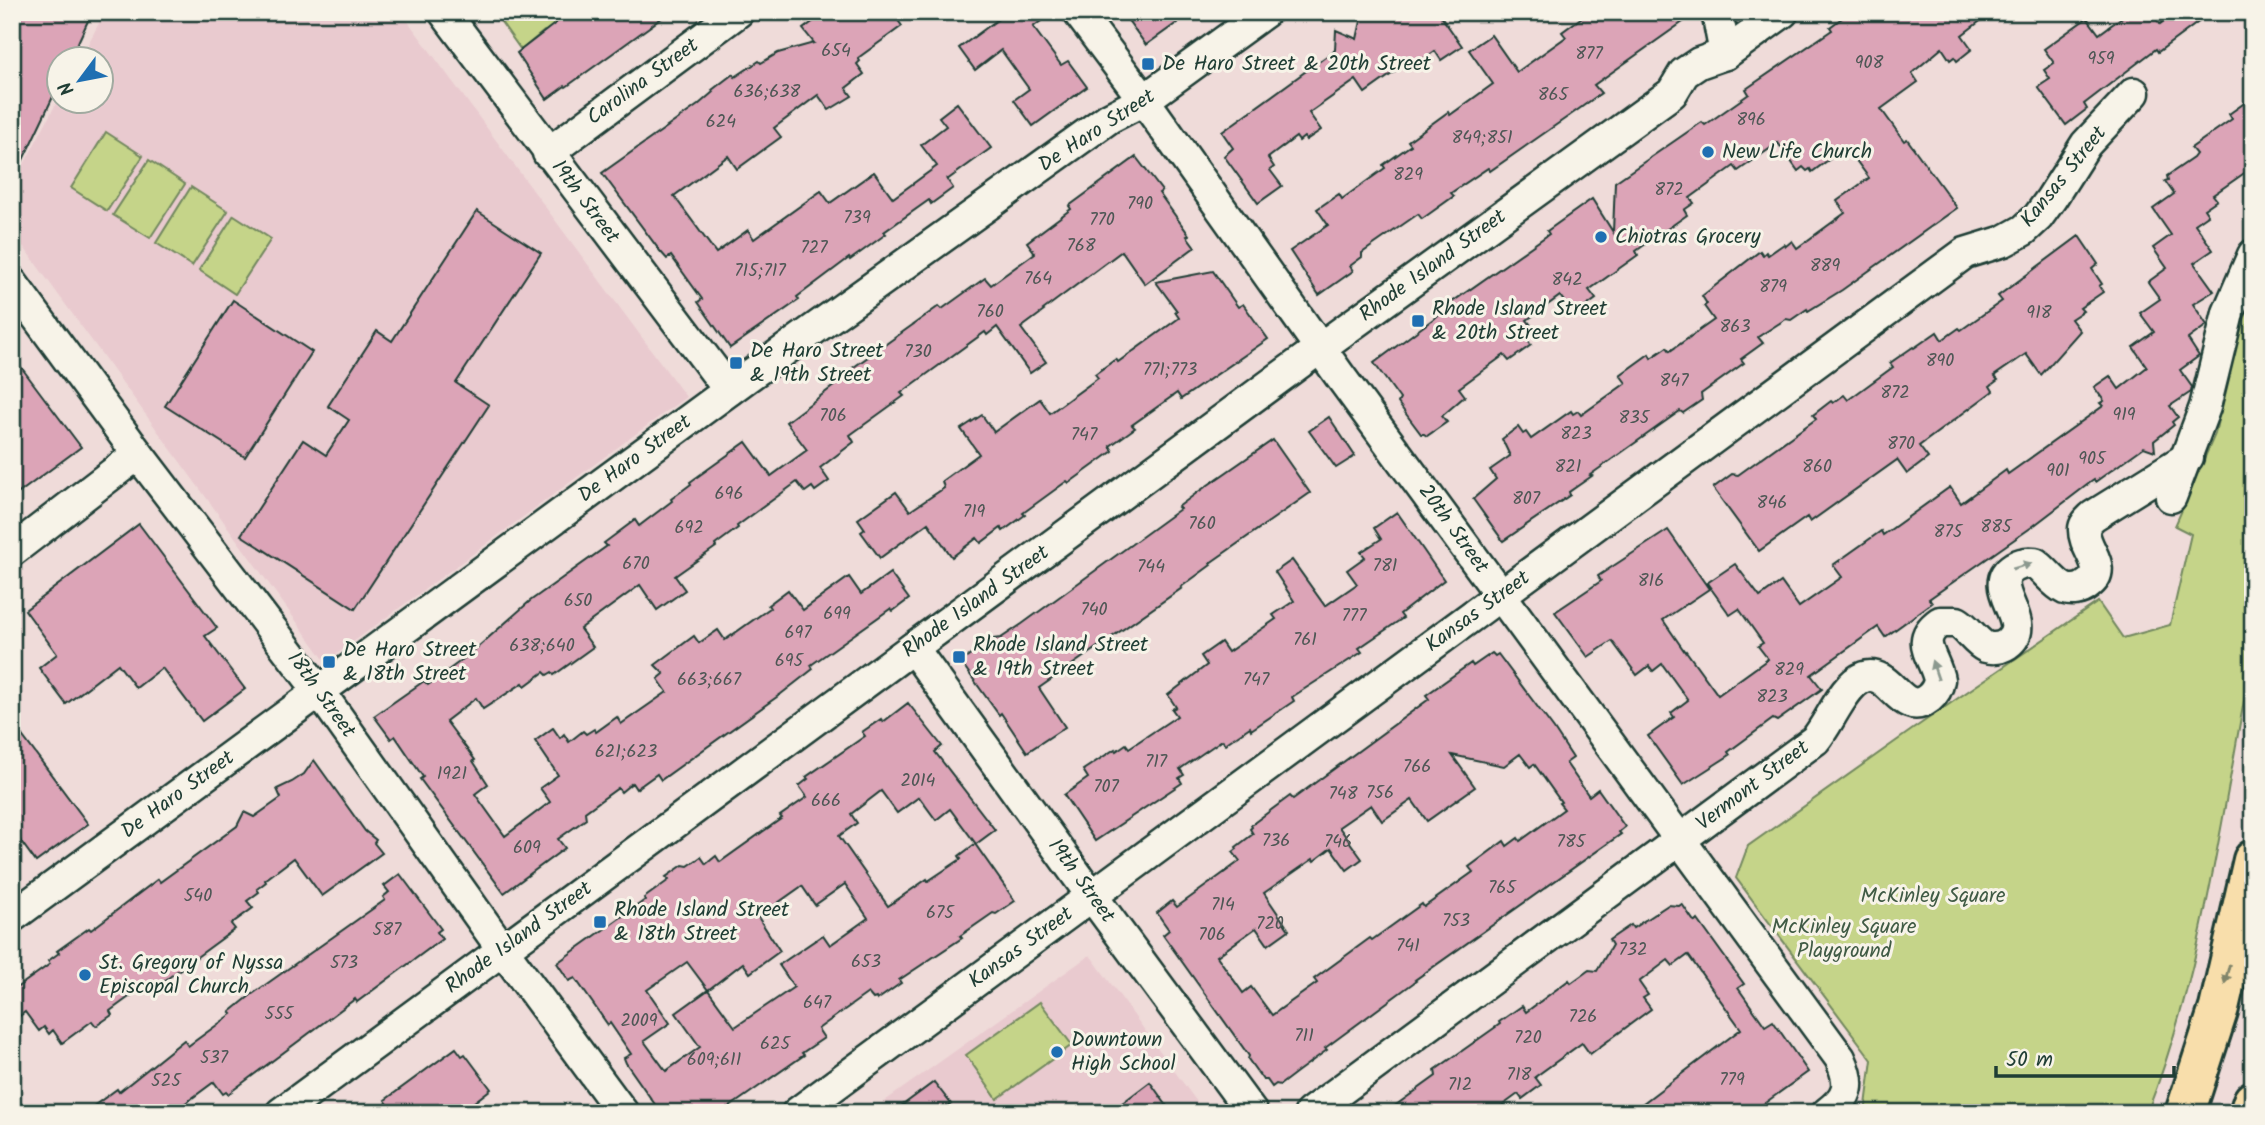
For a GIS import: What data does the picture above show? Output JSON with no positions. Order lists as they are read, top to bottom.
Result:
{
  "streets": {
    "street": [
      "Carolina Street",
      "De Haro Street",
      "Kansas Street",
      "19th Street",
      "Rhode Island Street",
      "20th Street",
      "18th Street",
      "Vermont Street"
    ]
  },
  "crossings": [
    ["Carolina Street", "19th Street"],
    ["De Haro Street", "19th Street"],
    ["De Haro Street", "20th Street"],
    ["De Haro Street", "18th Street"],
    ["Kansas Street", "19th Street"],
    ["Kansas Street", "20th Street"],
    ["19th Street", "Rhode Island Street"],
    ["Rhode Island Street", "20th Street"],
    ["Rhode Island Street", "18th Street"],
    ["20th Street", "Vermont Street"]
  ],
  "parks": ["McKinley Square", "McKinley Square Playground"],
  "places": {
    "transit": [
      "De Haro Street & 20th Street",
      "Rhode Island Street & 20th Street",
      "De Haro Street & 19th Street",
      "Rhode Island Street & 19th Street",
      "De Haro Street & 18th Street",
      "Rhode Island Street & 18th Street"
    ],
    "other": [
      "New Life Church",
      "Chiotras Grocery",
      "St. Gregory of Nyssa Episcopal Church",
      "Downtown High School"
    ]
  },
  "house_numbers": [
    "654",
    "877",
    "959",
    "908",
    "636;638",
    "865",
    "896",
    "624",
    "849;851",
    "829",
    "872",
    "790",
    "739",
    "770",
    "768",
    "727",
    "889",
    "715;717",
    "764",
    "842",
    "879",
    "760",
    "918",
    "863",
    "730",
    "890",
    "771;773",
    "847",
    "872",
    "919",
    "706",
    "835",
    "823",
    "747",
    "870",
    "905",
    "821",
    "860",
    "901",
    "696",
    "807",
    "846",
    "719",
    "760",
    "885",
    "692",
    "875",
    "670",
    "781",
    "744",
    "816",
    "650",
    "740",
    "699",
    "777",
    "697",
    "761",
    "638;640",
    "695",
    "829",
    "663;667",
    "747",
    "823",
    "621;623",
    "717",
    "766",
    "1921",
    "2014",
    "707",
    "756",
    "748",
    "666",
    "736",
    "746",
    "785",
    "609",
    "765",
    "540",
    "714",
    "675",
    "753",
    "720",
    "587",
    "706",
    "741",
    "732",
    "653",
    "573",
    "647",
    "555",
    "726",
    "2009",
    "711",
    "720",
    "625",
    "537",
    "609;611",
    "718",
    "779",
    "525",
    "712"
  ],
  "scale_bar": "50 m",
  "north": "bottom left"
}
